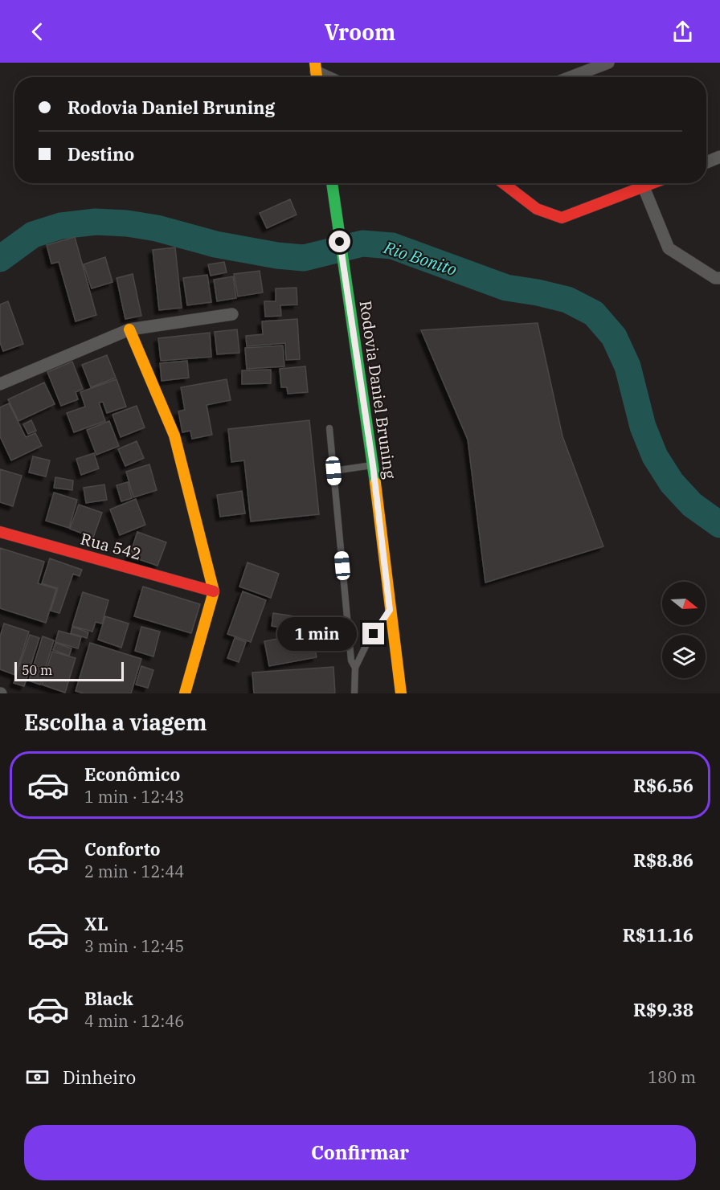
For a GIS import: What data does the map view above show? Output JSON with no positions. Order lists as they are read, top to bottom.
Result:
{
  "streets": {
    "street": ["Rodovia Daniel Bruning", "Rua 542"]
  },
  "water": ["Rio Bonito"],
  "scale_bar": "50 m",
  "north": "right",
  "page": {
    "header": "Vroom",
    "banner": ["Rodovia Daniel Bruning", "Destino"],
    "bubble": "1 min",
    "scale": "50 m",
    "heading": "Escolha a viagem",
    "list": [
      {
        "name": "Econômico",
        "note": "1 min · 12:43",
        "value": "R$6.56"
      },
      {
        "name": "Conforto",
        "note": "2 min · 12:44",
        "value": "R$8.86"
      },
      {
        "name": "XL",
        "note": "3 min · 12:45",
        "value": "R$11.16"
      },
      {
        "name": "Black",
        "note": "4 min · 12:46",
        "value": "R$9.38"
      }
    ],
    "pay": ["Dinheiro", "180 m"],
    "buttons": "Confirmar"
  }
}
